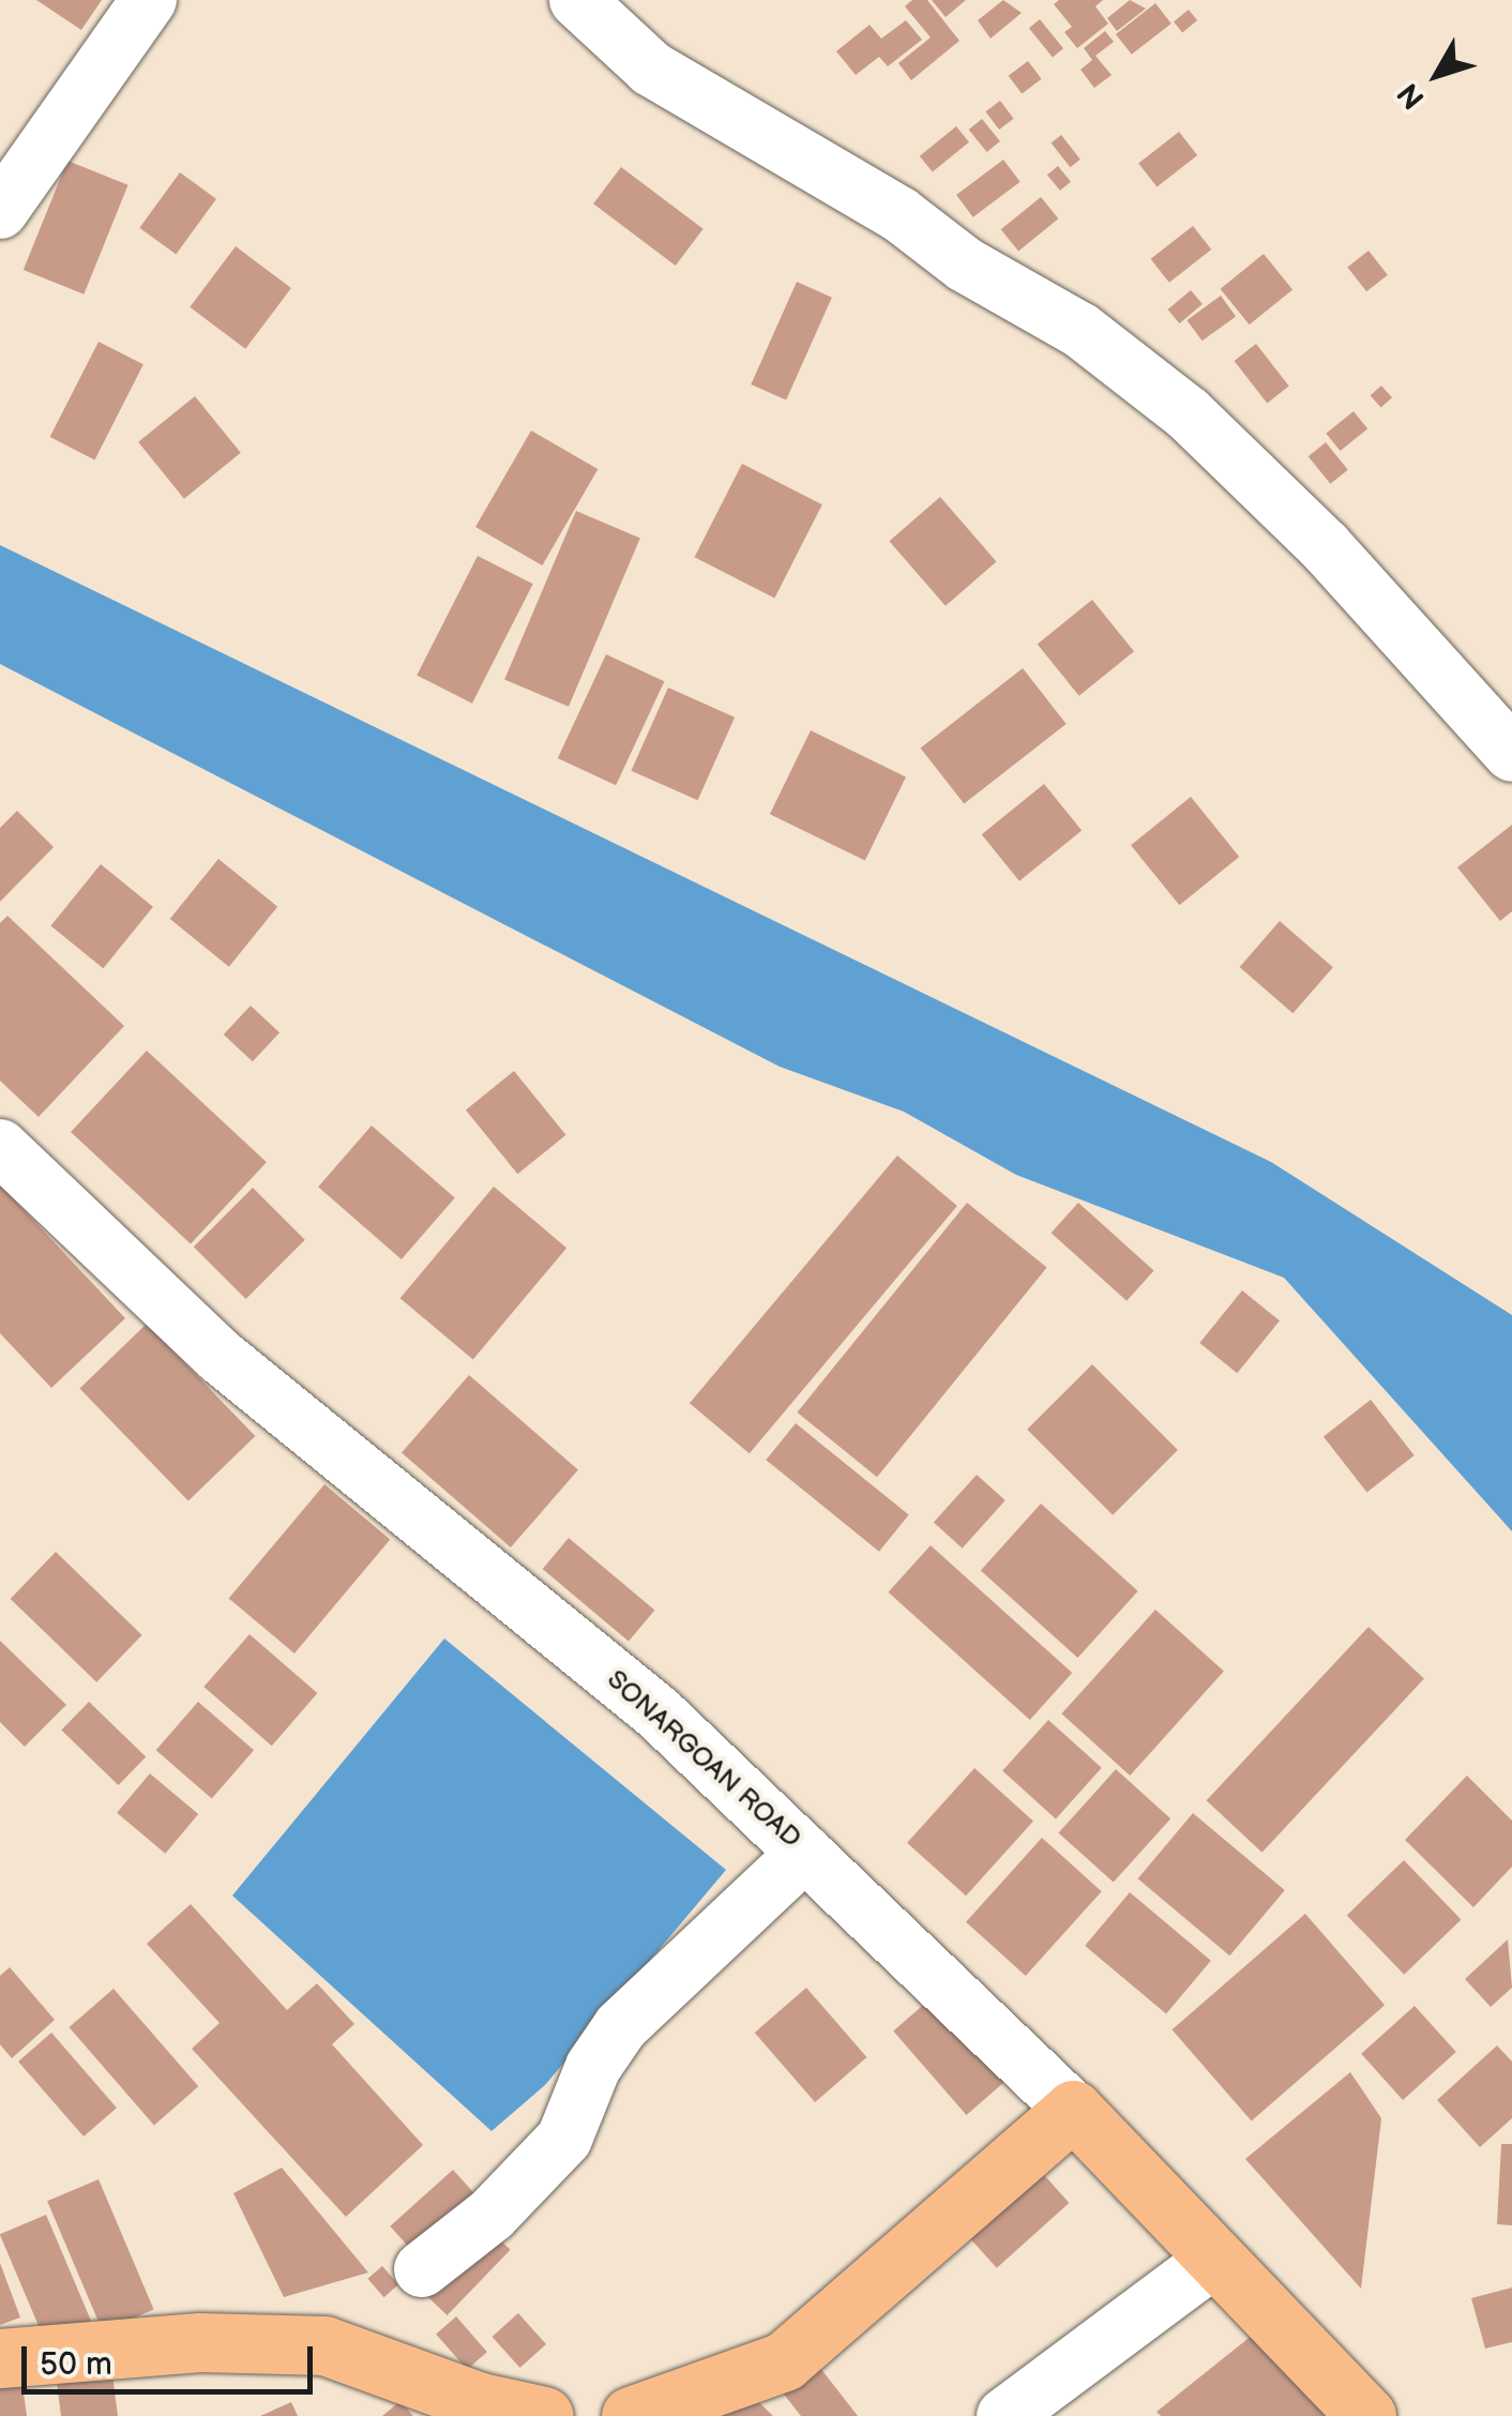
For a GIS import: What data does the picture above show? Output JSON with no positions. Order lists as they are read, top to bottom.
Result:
{
  "streets": {
    "main road": ["SONARGOAN ROAD"]
  },
  "scale_bar": "50 m",
  "north": "bottom left"
}
